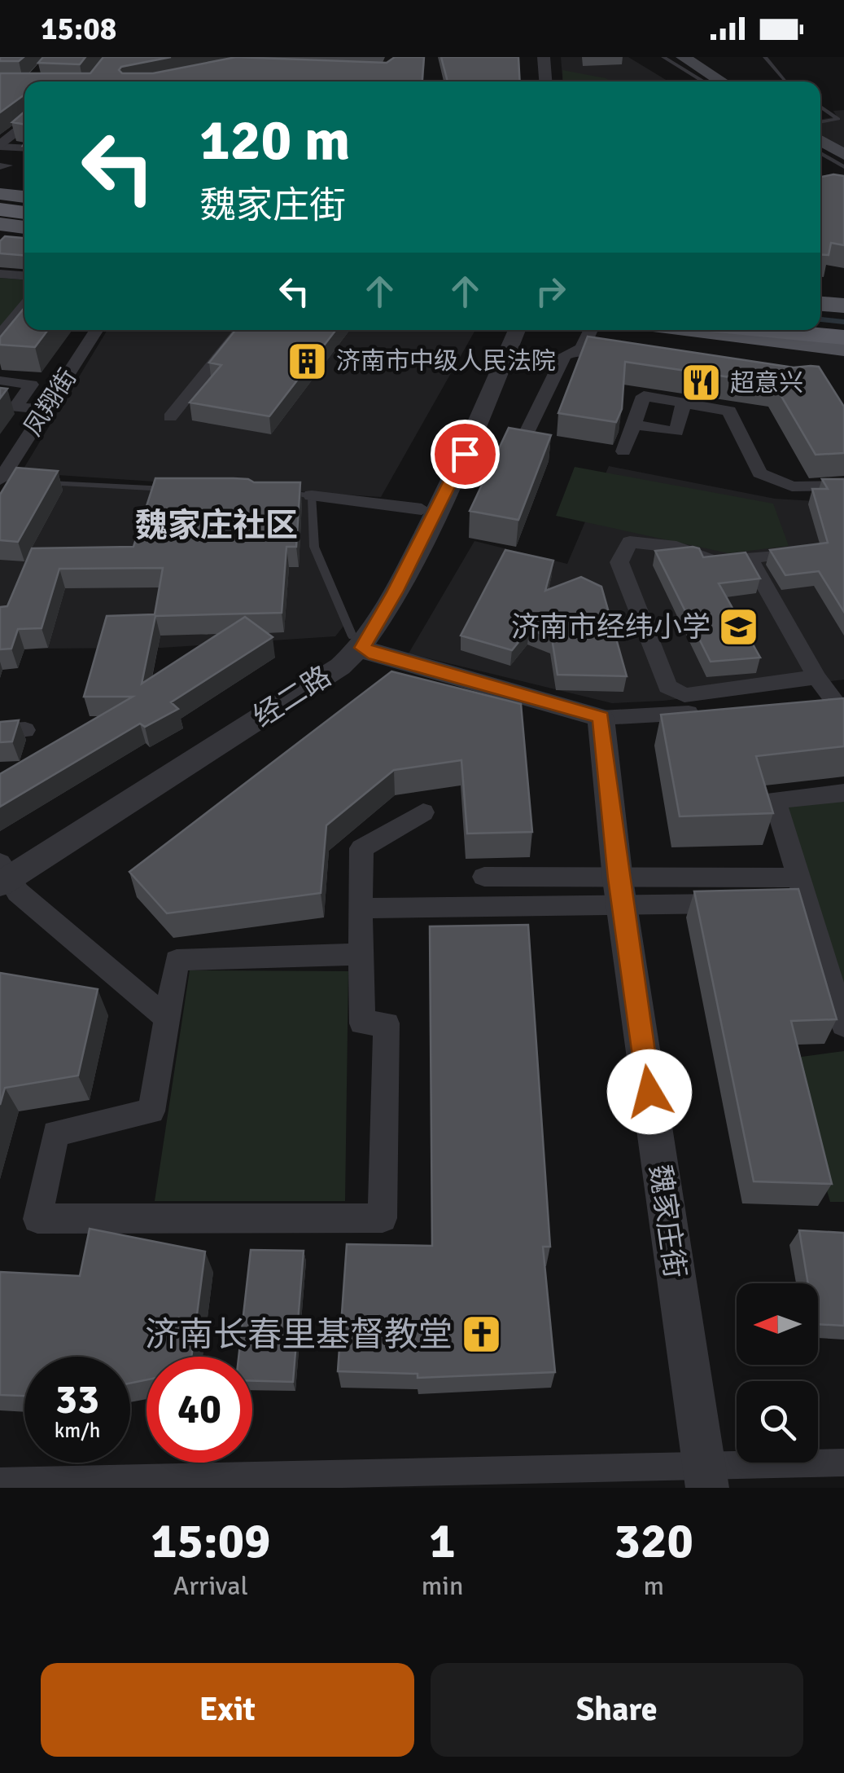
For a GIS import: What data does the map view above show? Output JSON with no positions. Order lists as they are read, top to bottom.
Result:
{
  "streets": {
    "street": ["凤翔街", "经二路", "魏家庄街"]
  },
  "districts": ["魏家庄社区"],
  "places": {
    "building": ["济南市中级人民法院"],
    "restaurant": ["超意兴"],
    "school or university": ["济南市经纬小学"],
    "church": ["济南长春里基督教堂"]
  },
  "north": "left",
  "page": {
    "status": "15:08",
    "turn": ["120 m", "魏家庄街"],
    "speed": "33 km/h",
    "limit": "40",
    "eta": [
      "15:09",
      "Arrival",
      "1",
      "min",
      "320",
      "m"
    ],
    "buttons": ["Exit", "Share"]
  }
}
